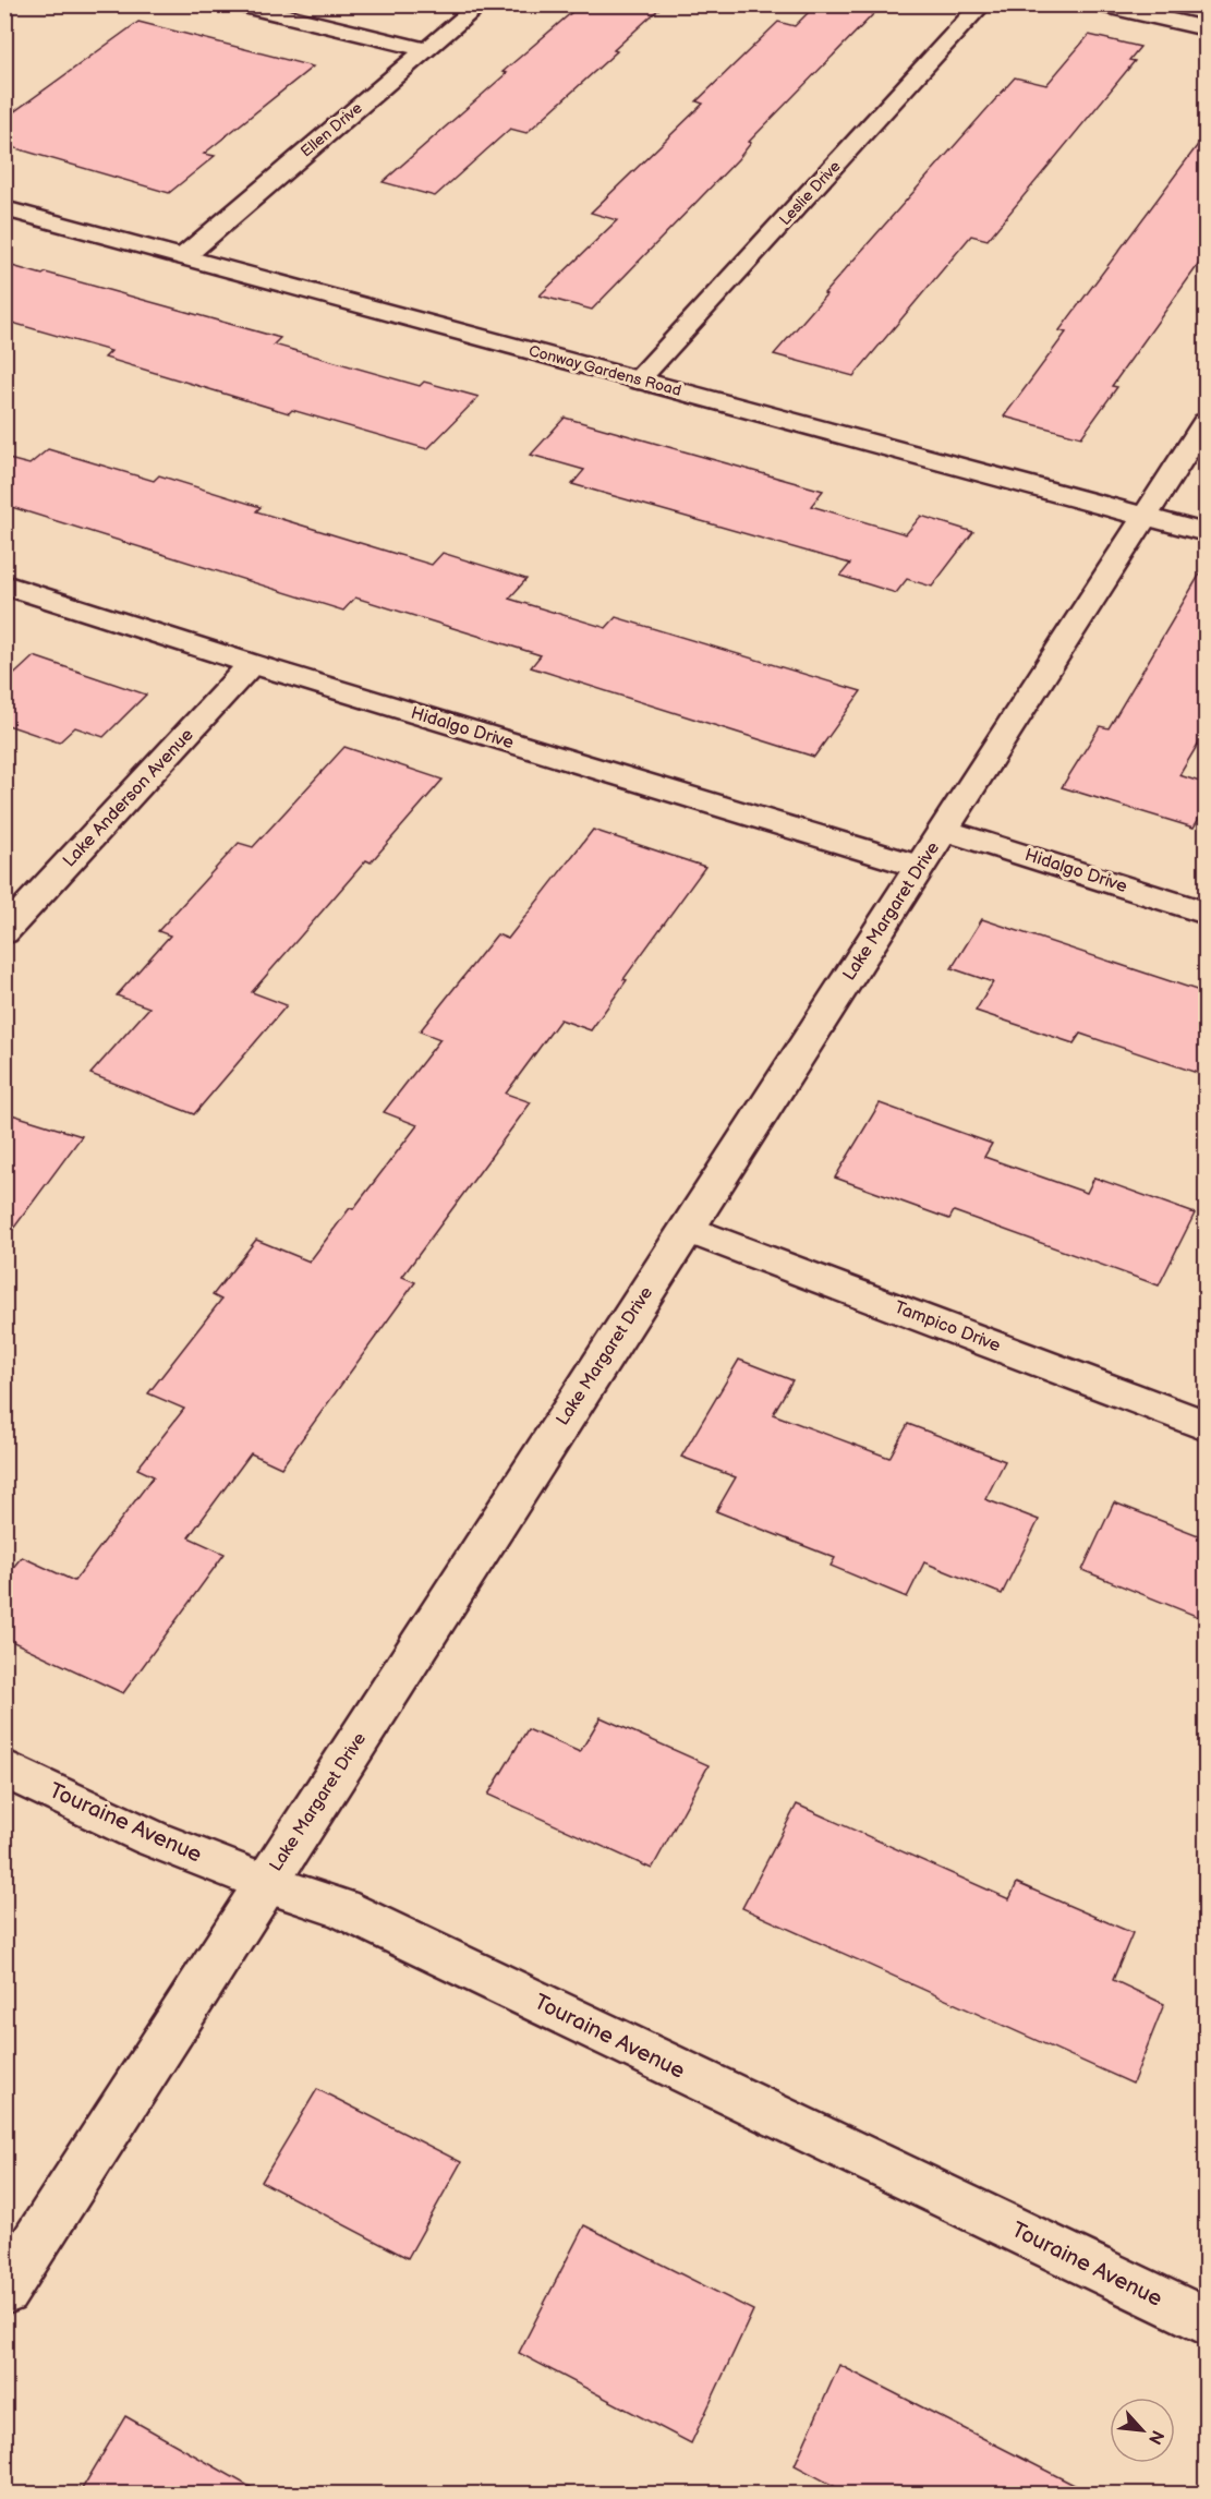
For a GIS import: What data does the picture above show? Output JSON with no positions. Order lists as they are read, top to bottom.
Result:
{
  "streets": {
    "street": [
      "Ellen Drive",
      "Leslie Drive",
      "Conway Gardens Road",
      "Hidalgo Drive",
      "Lake Anderson Avenue",
      "Lake Margaret Drive",
      "Tampico Drive",
      "Touraine Avenue"
    ]
  },
  "crossings": [
    ["Ellen Drive", "Conway Gardens Road"],
    ["Leslie Drive", "Conway Gardens Road"],
    ["Conway Gardens Road", "Lake Margaret Drive"],
    ["Hidalgo Drive", "Lake Anderson Avenue"],
    ["Hidalgo Drive", "Lake Margaret Drive"],
    ["Lake Margaret Drive", "Tampico Drive"],
    ["Lake Margaret Drive", "Touraine Avenue"]
  ],
  "north": "bottom right"
}
